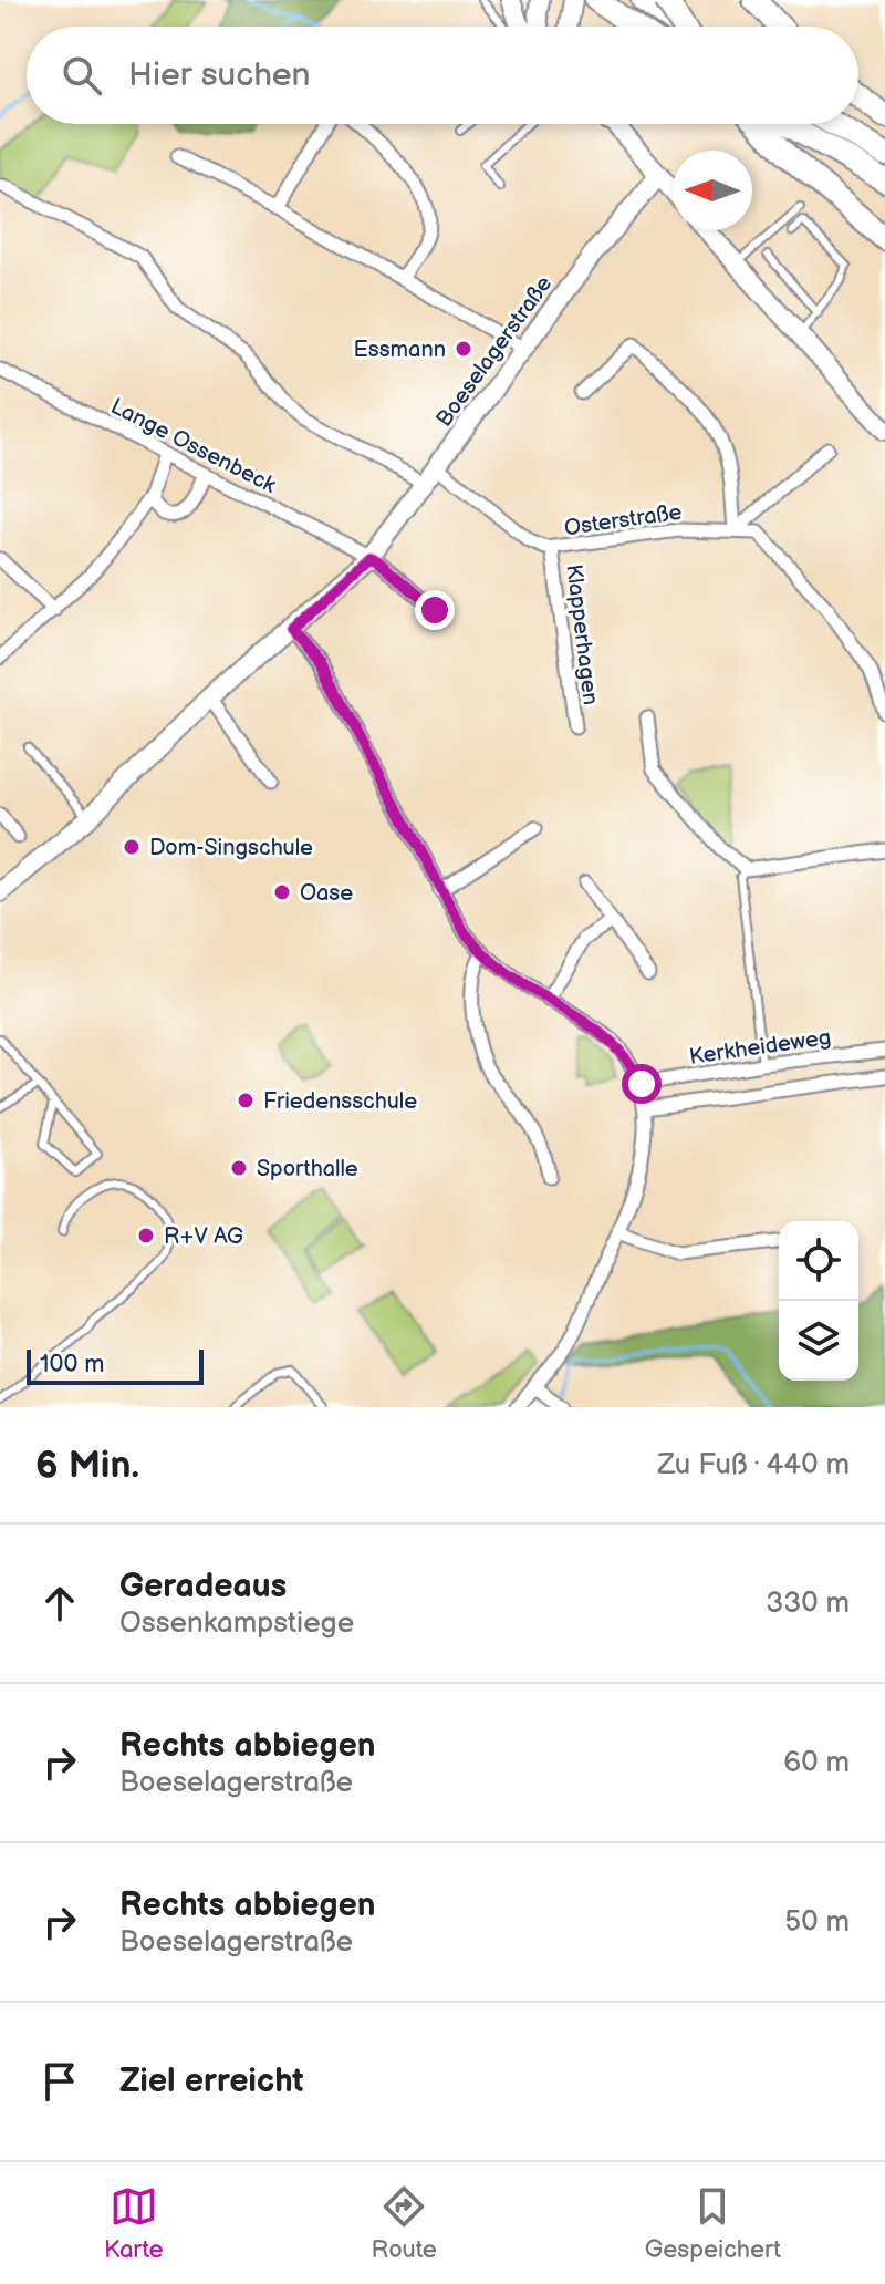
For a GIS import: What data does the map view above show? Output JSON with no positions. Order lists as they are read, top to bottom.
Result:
{
  "streets": {
    "street": [
      "Boeselagerstraße",
      "Lange Ossenbeck",
      "Osterstraße",
      "Klapperhagen",
      "Kerkheideweg"
    ]
  },
  "crossings": [
    ["Boeselagerstraße", "Lange Ossenbeck"],
    ["Boeselagerstraße", "Osterstraße"],
    ["Osterstraße", "Klapperhagen"]
  ],
  "places": [
    "Essmann",
    "Dom-Singschule",
    "Oase",
    "Friedensschule",
    "Sporthalle",
    "R+V AG"
  ],
  "scale_bar": "100 m",
  "north": "left",
  "page": {
    "search": "Hier suchen",
    "scale": "100 m",
    "heading": ["6 Min.", "Zu Fuß · 440 m"],
    "list": [
      ["Geradeaus", "Ossenkampstiege", "330 m"],
      ["Rechts abbiegen", "Boeselagerstraße", "60 m"],
      ["Rechts abbiegen", "Boeselagerstraße", "50 m"],
      "Ziel erreicht"
    ],
    "nav": ["Karte", "Route", "Gespeichert"]
  }
}
